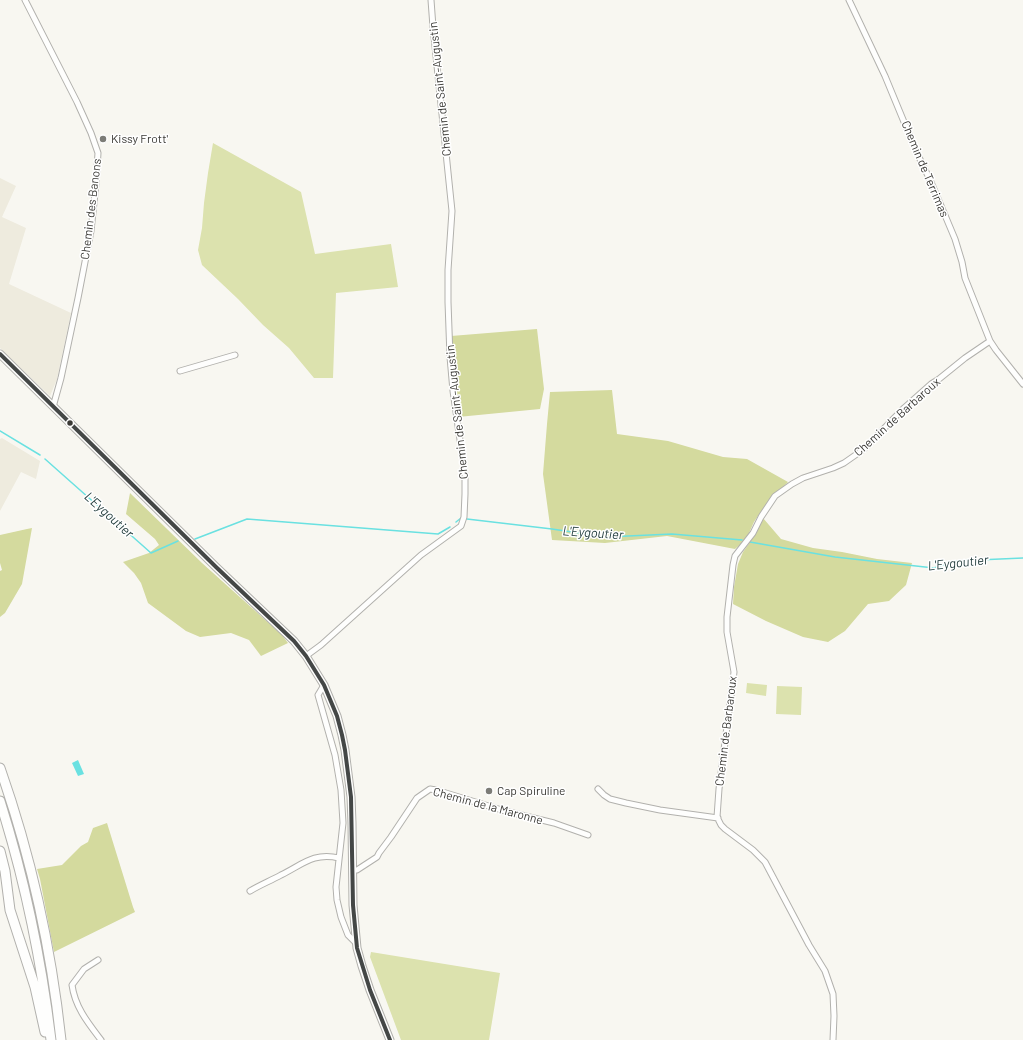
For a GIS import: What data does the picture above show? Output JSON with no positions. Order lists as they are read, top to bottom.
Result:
{
  "streets": {
    "street": [
      "Chemin de Saint-Augustin",
      "Chemin de Terrimas",
      "Chemin des Banons",
      "Chemin de Barbaroux",
      "Chemin de la Maronne"
    ]
  },
  "crossings": [
    ["Chemin de Terrimas", "Chemin de Barbaroux"]
  ],
  "water": ["L'Eygoutier"],
  "places": ["Kissy Frott'", "Cap Spiruline"]
}
